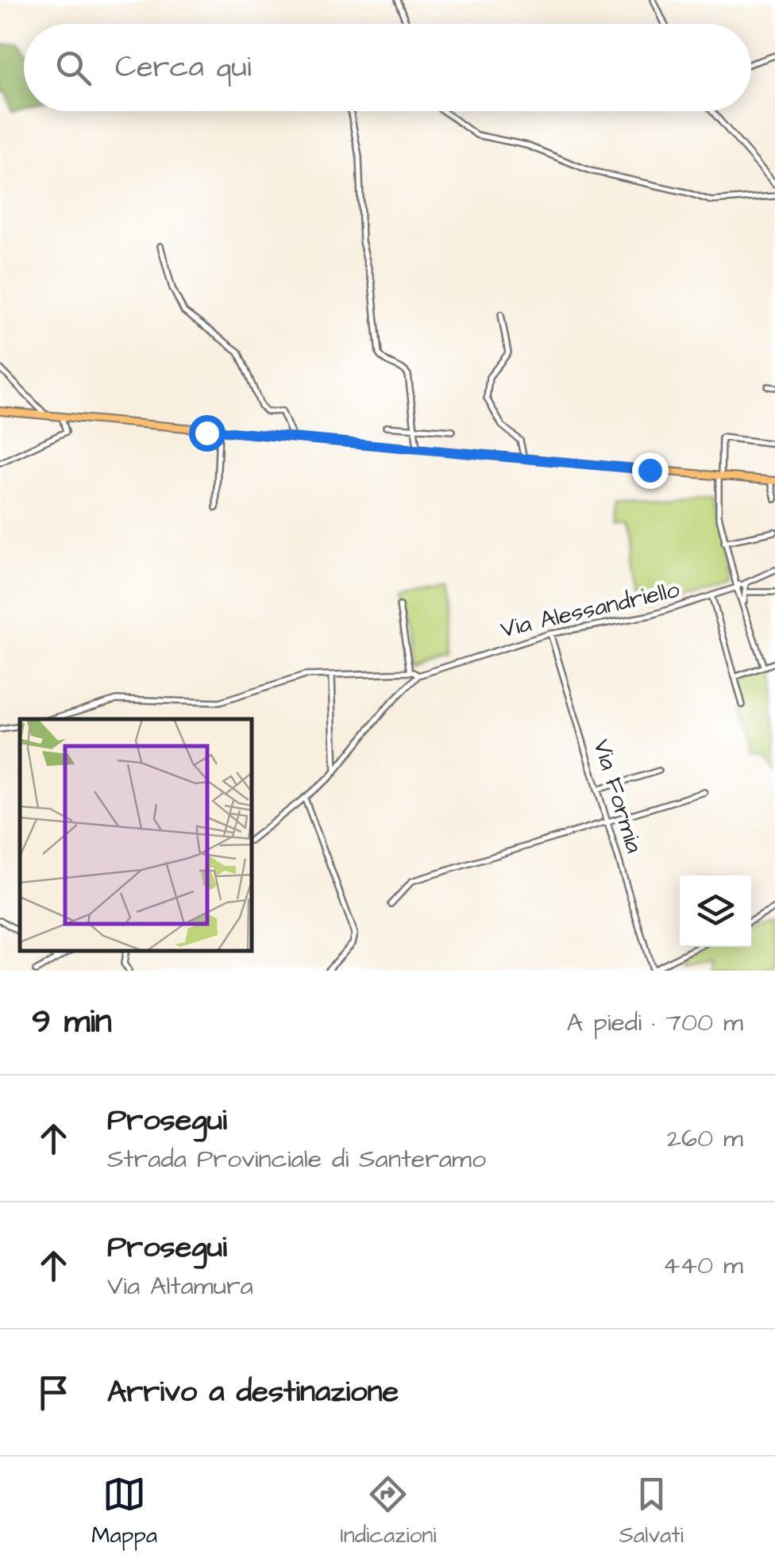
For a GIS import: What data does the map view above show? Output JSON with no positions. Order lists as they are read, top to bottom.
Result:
{
  "streets": {
    "street": ["Via Alessandriello", "Via Formia"]
  },
  "crossings": [
    ["Via Alessandriello", "Via Formia"]
  ],
  "page": {
    "search": "Cerca qui",
    "heading": ["9 min", "A piedi · 700 m"],
    "list": [
      ["Prosegui", "Strada Provinciale di Santeramo", "260 m"],
      ["Prosegui", "Via Altamura", "440 m"],
      "Arrivo a destinazione"
    ],
    "nav": ["Mappa", "Indicazioni", "Salvati"]
  }
}
